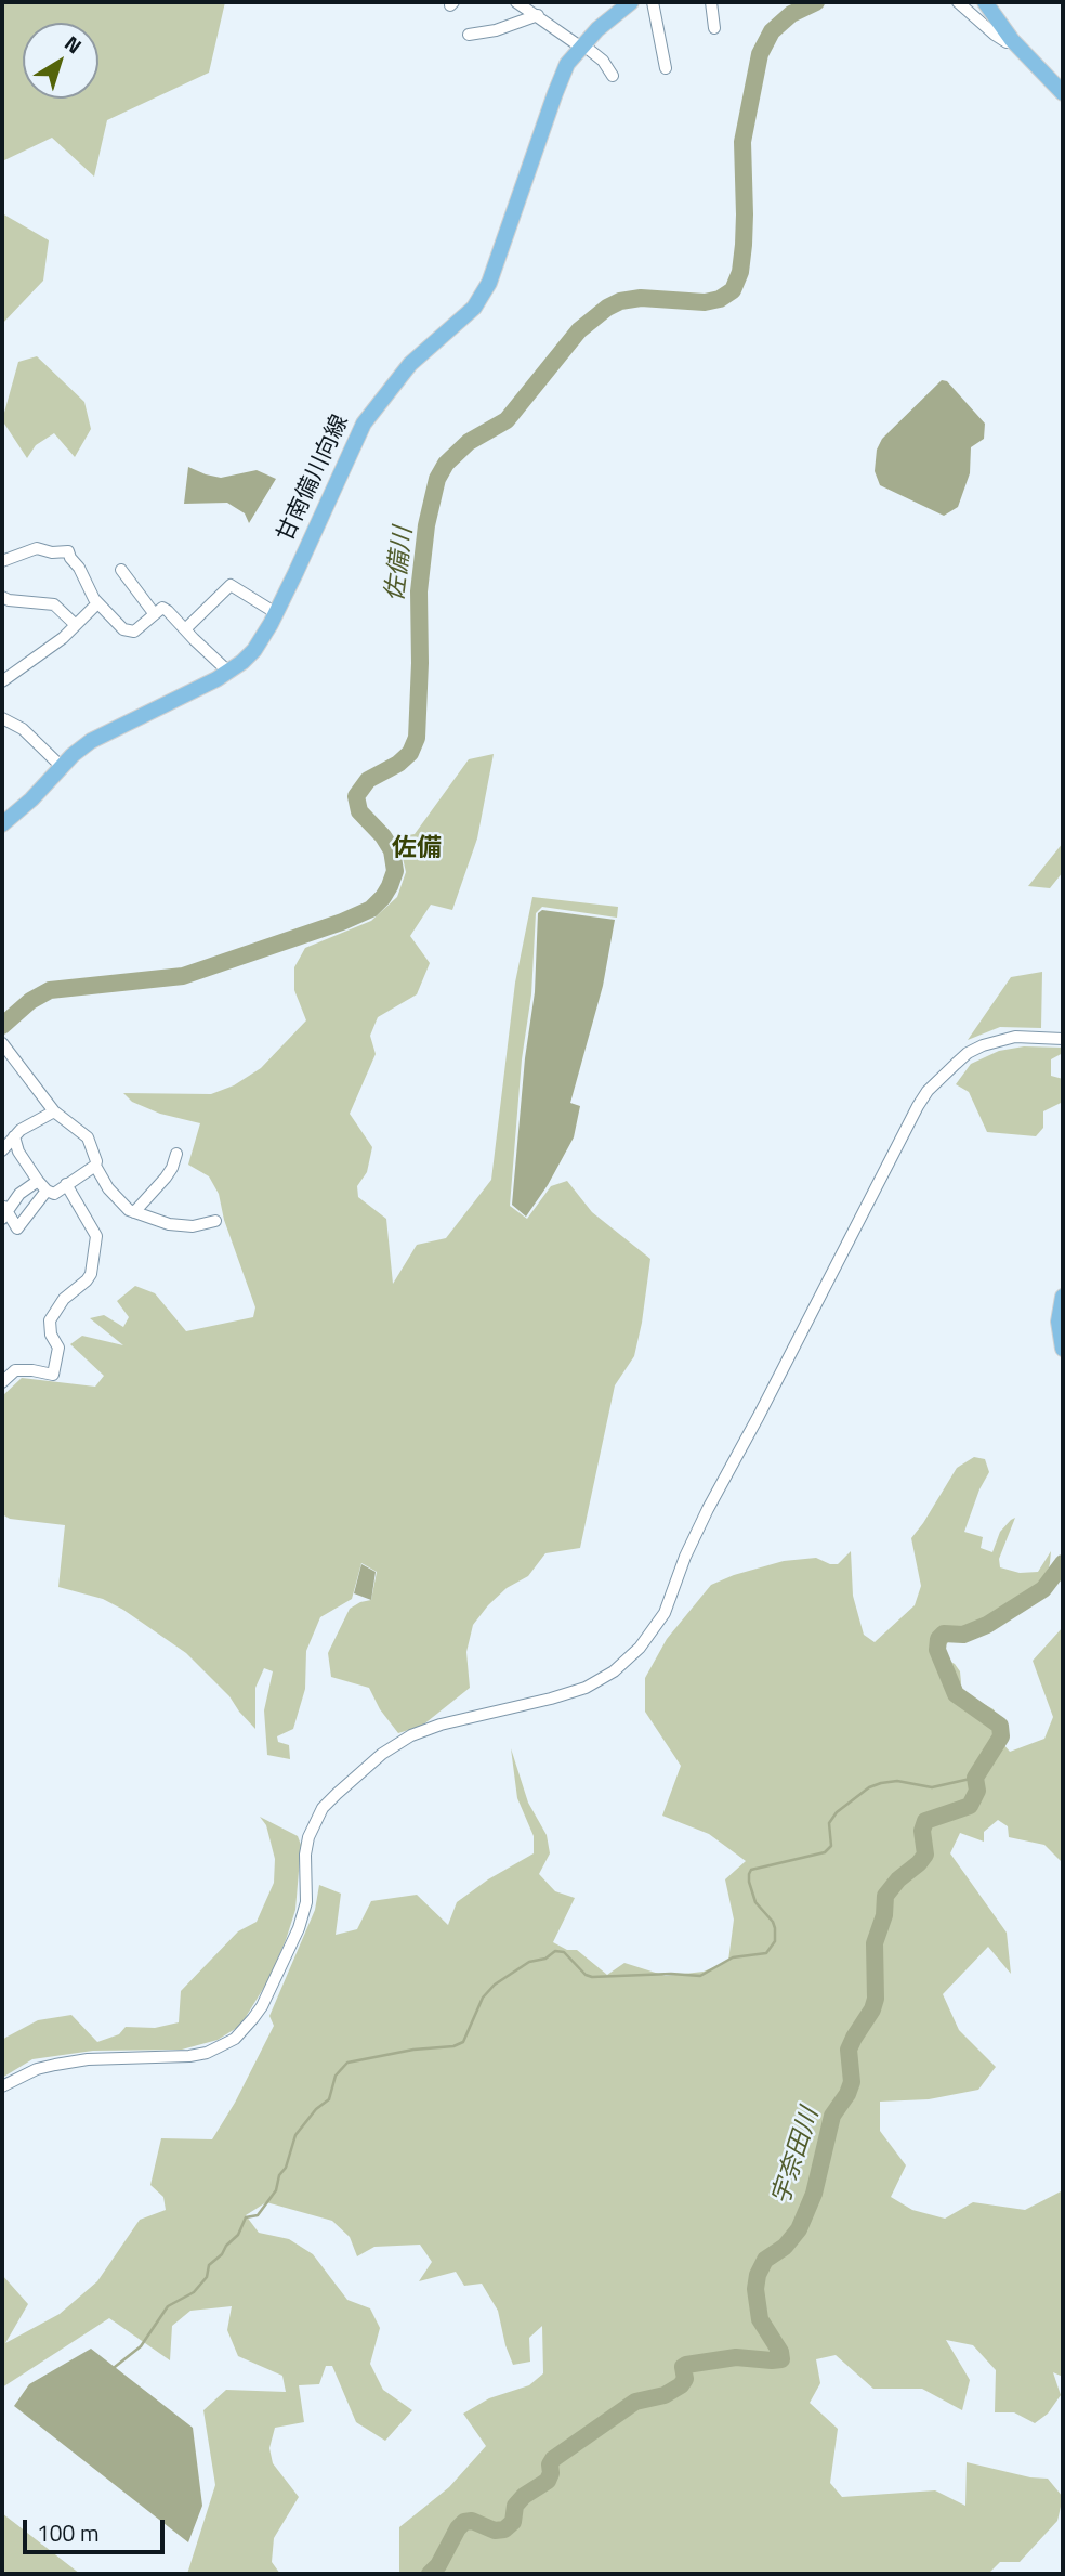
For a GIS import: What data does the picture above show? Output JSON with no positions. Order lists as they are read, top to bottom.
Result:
{
  "streets": {
    "main road": ["甘南備川向線"]
  },
  "districts": ["佐備"],
  "water": ["佐備川", "宇奈田川"],
  "scale_bar": "100 m",
  "north": "top right"
}
